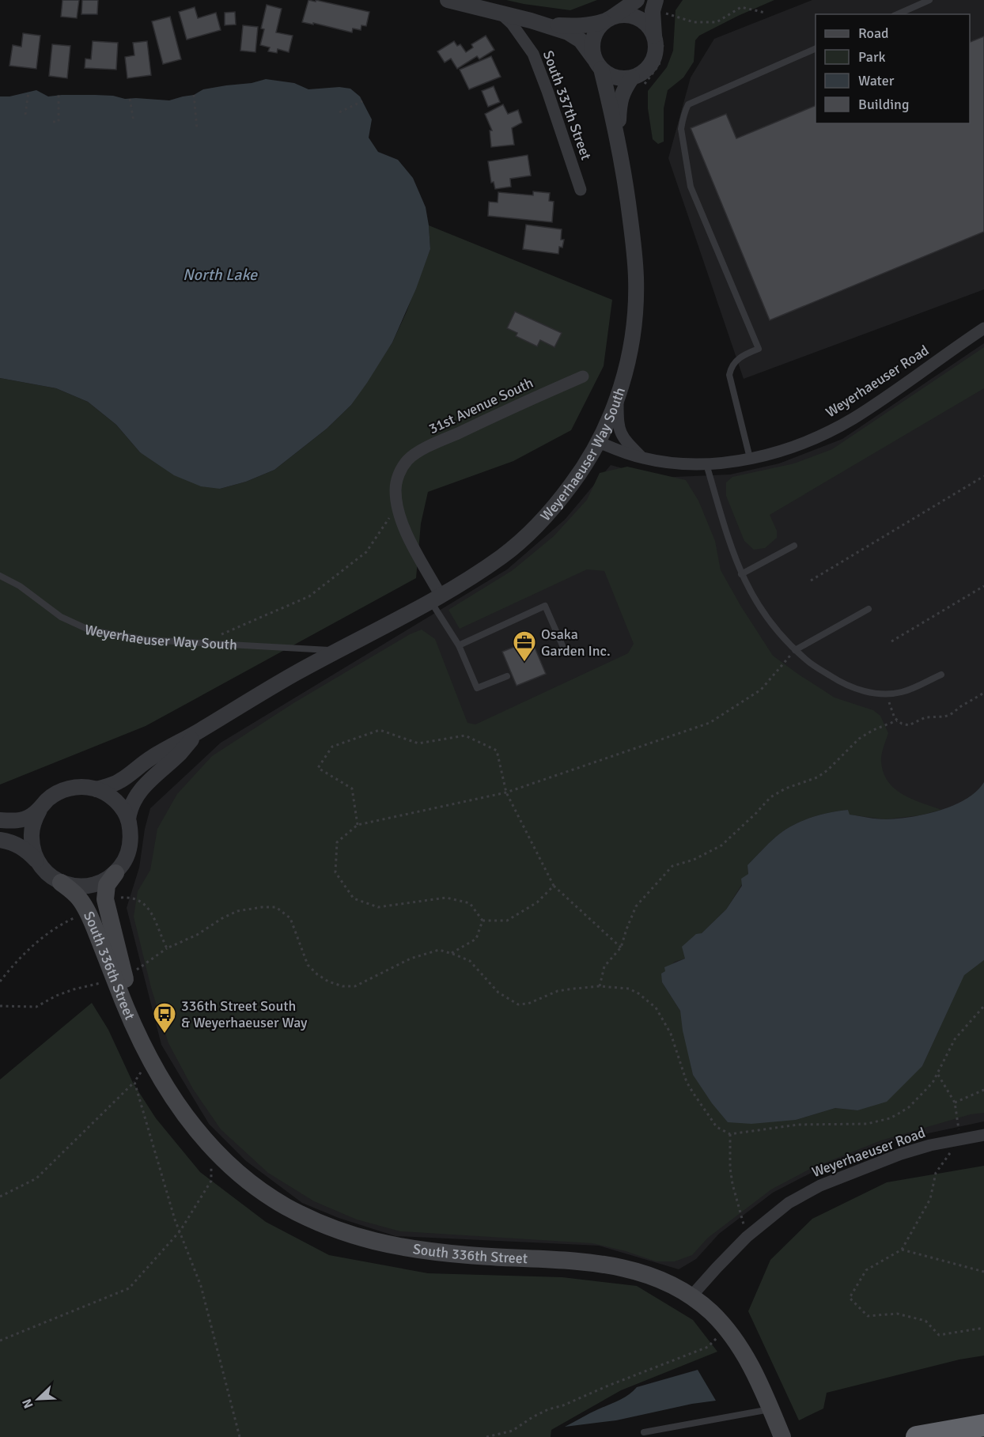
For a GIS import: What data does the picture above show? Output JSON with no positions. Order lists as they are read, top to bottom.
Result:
{
  "streets": {
    "main road": ["South 336th Street"],
    "street": [
      "South 337th Street",
      "Weyerhaeuser Road",
      "31st Avenue South",
      "Weyerhaeuser Way South"
    ]
  },
  "crossings": [
    ["Weyerhaeuser Road", "Weyerhaeuser Way South"],
    ["Weyerhaeuser Road", "South 336th Street"],
    ["Weyerhaeuser Way South", "South 336th Street"]
  ],
  "water": ["North Lake"],
  "places": {
    "office": ["Osaka Garden Inc."],
    "bus stop": ["336th Street South & Weyerhaeuser Way"]
  },
  "legend": [
    "Road",
    "Park",
    "Water",
    "Building"
  ],
  "north": "bottom left"
}
